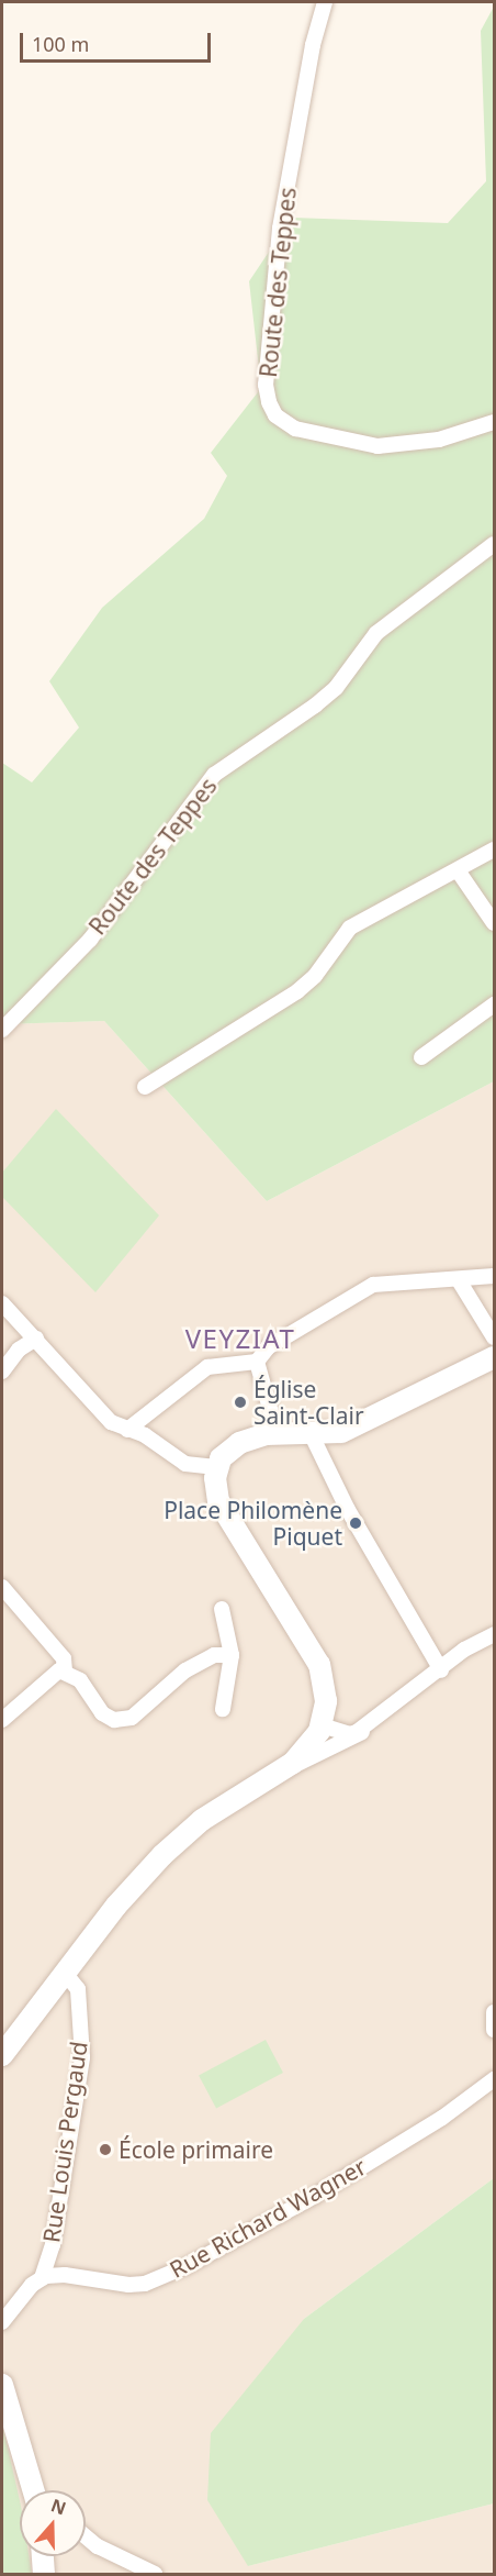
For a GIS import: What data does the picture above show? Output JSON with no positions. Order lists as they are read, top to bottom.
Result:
{
  "streets": {
    "street": ["Route des Teppes", "Rue Louis Pergaud", "Rue Richard Wagner"]
  },
  "crossings": [
    ["Rue Louis Pergaud", "Rue Richard Wagner"]
  ],
  "districts": ["VEYZIAT"],
  "places": ["Église Saint-Clair", "Place Philomène Piquet", "École primaire"],
  "scale_bar": "100 m",
  "north": "top"
}
